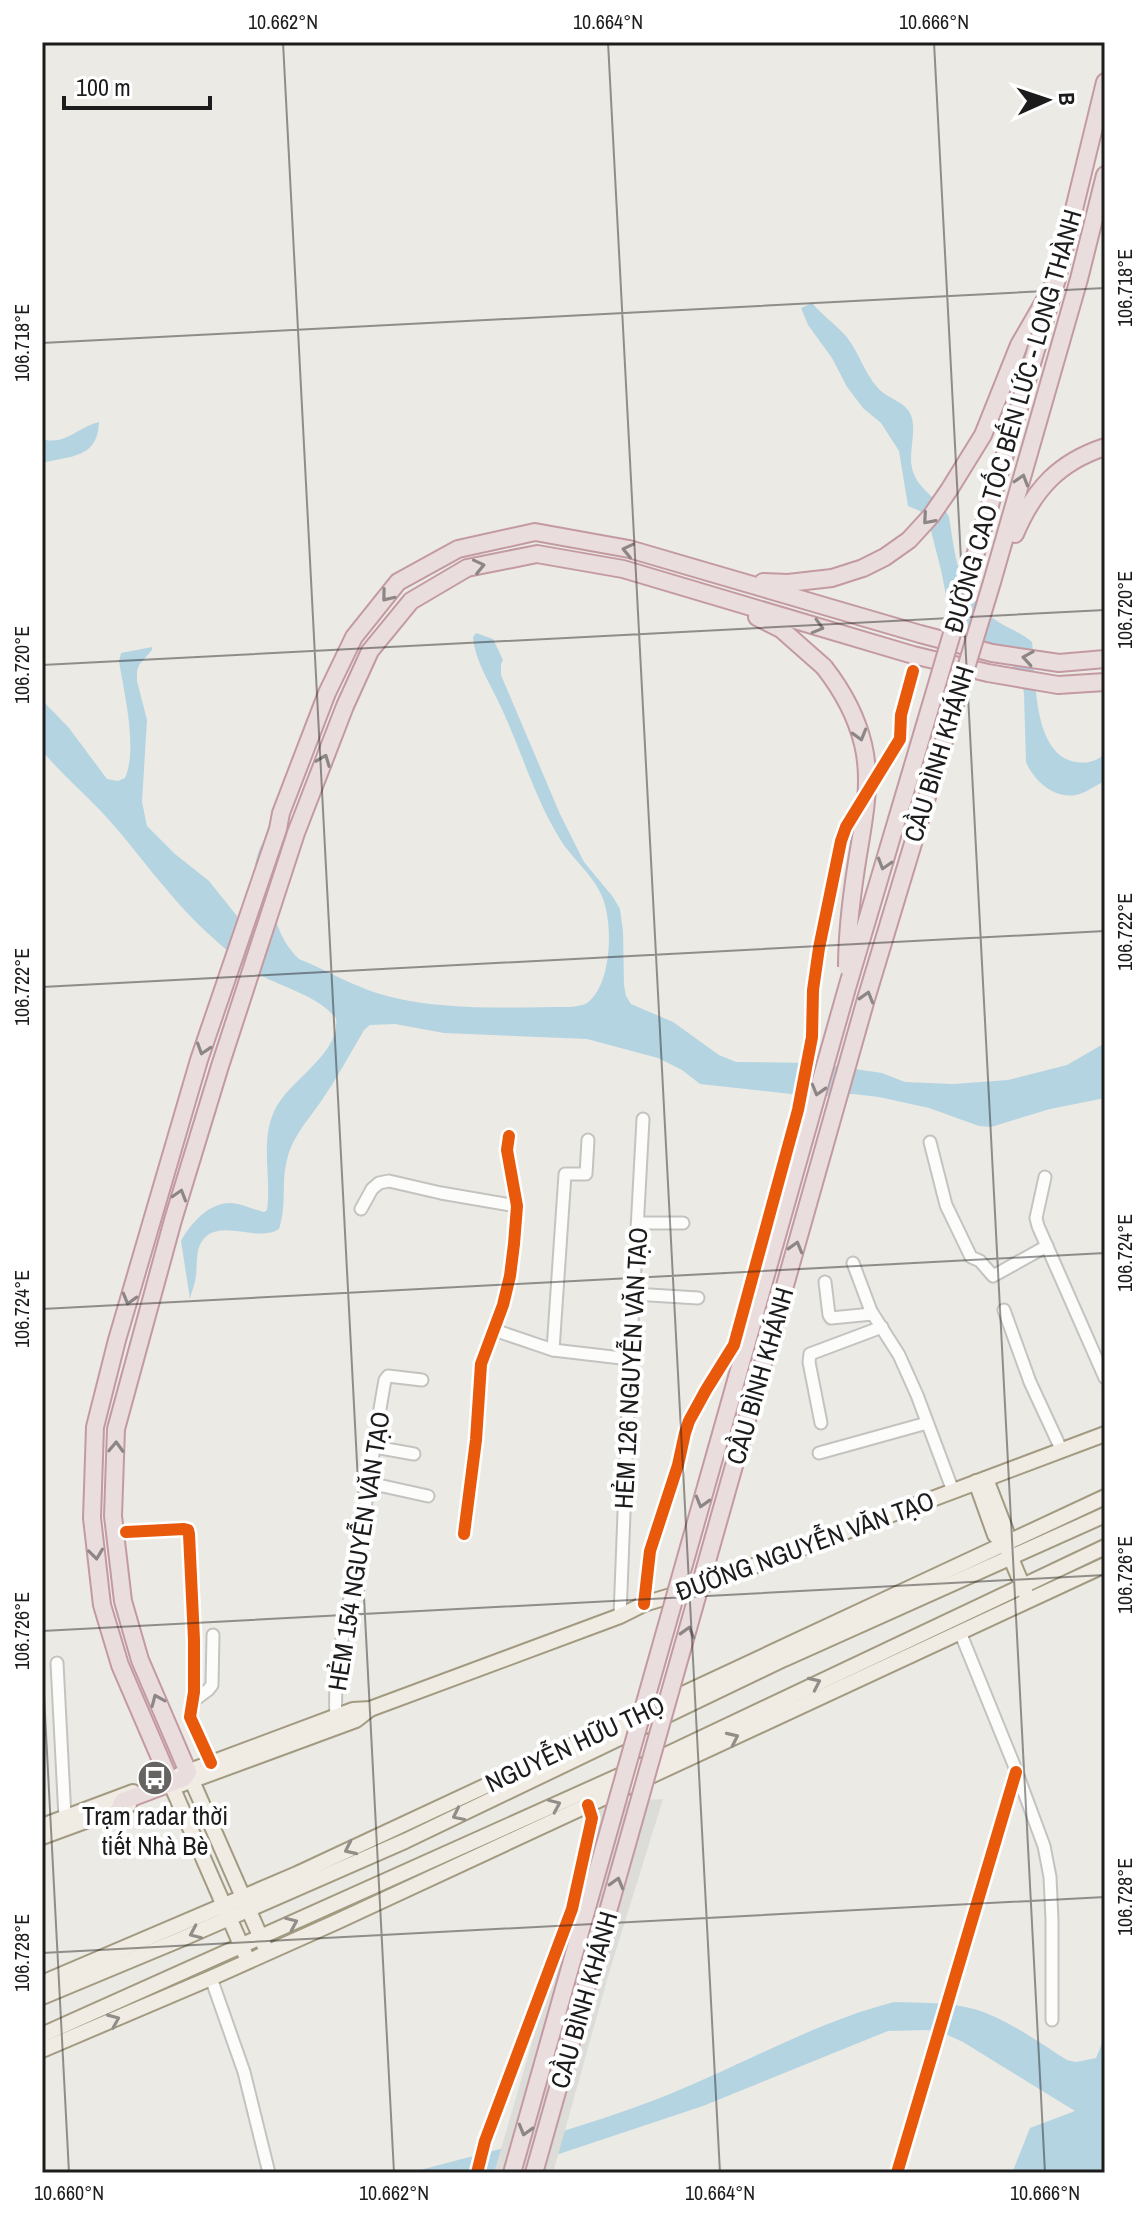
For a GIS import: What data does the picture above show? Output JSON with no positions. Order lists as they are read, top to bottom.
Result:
{
  "streets": {
    "highway": ["ĐƯỜNG CAO TỐC BẾN LỨC - LONG THÀNH", "CẦU BÌNH KHÁNH"],
    "main road": ["ĐƯỜNG NGUYỄN VĂN TẠO", "NGUYỄN HỮU THỌ"],
    "street": ["HẺM 126 NGUYỄN VĂN TẠO", "HẺM 154 NGUYỄN VĂN TẠO"]
  },
  "crossings": [
    ["ĐƯỜNG CAO TỐC BẾN LỨC - LONG THÀNH", "CẦU BÌNH KHÁNH"],
    ["HẺM 126 NGUYỄN VĂN TẠO", "ĐƯỜNG NGUYỄN VĂN TẠO"],
    ["ĐƯỜNG NGUYỄN VĂN TẠO", "HẺM 154 NGUYỄN VĂN TẠO"]
  ],
  "places": {
    "bus stop": ["Trạm radar thời tiết Nhà Bè"]
  },
  "scale_bar": "100 m",
  "north": "right",
  "coordinates": [
    "10.662°N",
    "10.664°N",
    "10.666°N",
    "106.718°E",
    "106.720°E",
    "106.722°E",
    "106.724°E",
    "106.726°E",
    "106.728°E",
    "10.660°N"
  ]
}
